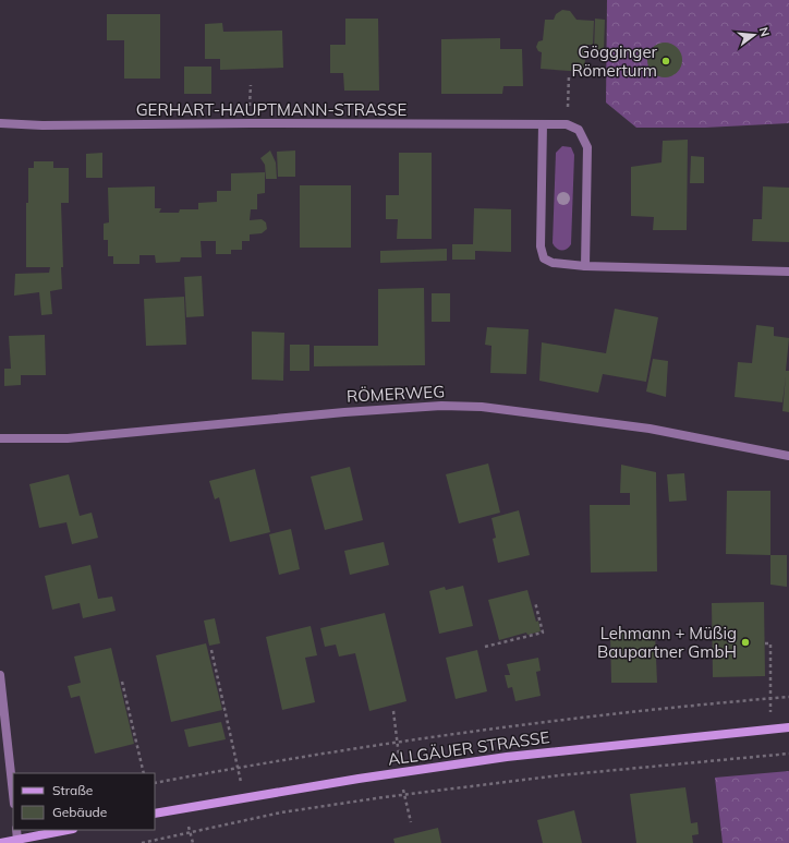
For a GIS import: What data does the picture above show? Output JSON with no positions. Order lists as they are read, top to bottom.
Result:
{
  "streets": {
    "main road": ["ALLGÄUER STRASSE"],
    "street": ["GERHART-HAUPTMANN-STRASSE", "RÖMERWEG"]
  },
  "places": ["Gögginger Römerturm", "Lehmann + Müßig Baupartner GmbH"],
  "legend": ["Straße", "Gebäude"],
  "north": "right"
}
